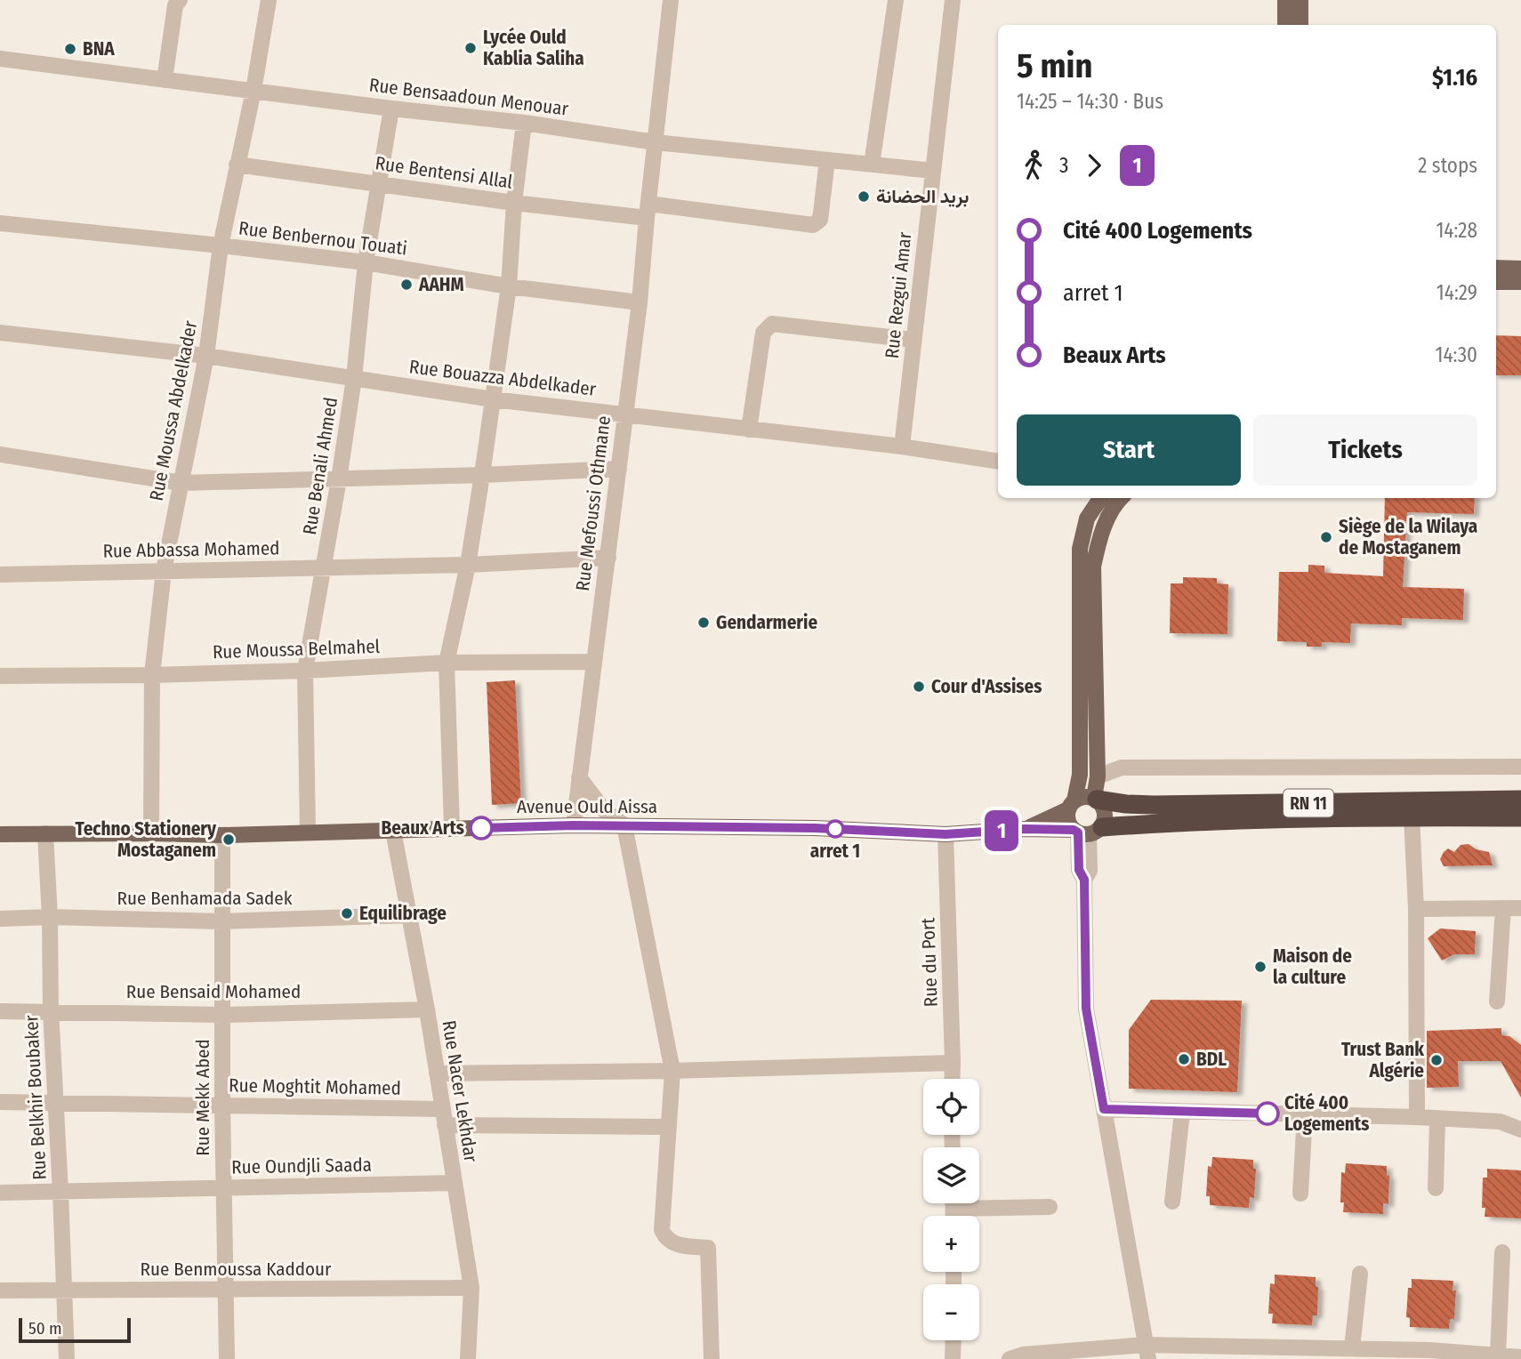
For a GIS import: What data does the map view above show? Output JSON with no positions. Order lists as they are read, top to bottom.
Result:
{
  "streets": {
    "highway": ["RN 11"],
    "main road": ["Avenue Ould Aissa"],
    "street": [
      "Rue Bensaadoun Menouar",
      "Rue Bentensi Allal",
      "Rue Benbernou Touati",
      "Rue Rezgui Amar",
      "Rue Bouazza Abdelkader",
      "Rue Moussa Abdelkader",
      "Rue Benali Ahmed",
      "Rue Mefoussi Othmane",
      "Rue Abbassa Mohamed",
      "Rue Moussa Belmahel",
      "Rue Benhamada Sadek",
      "Rue du Port",
      "Rue Bensaid Mohamed",
      "Rue Moghtit Mohamed",
      "Rue Nacer Lekhdar",
      "Rue Belkhir Boubaker",
      "Rue Mekk Abed",
      "Rue Oundjli Saada",
      "Rue Benmoussa Kaddour"
    ]
  },
  "crossings": [
    ["Rue Bensaadoun Menouar", "Rue Bentensi Allal"],
    ["Rue Bensaadoun Menouar", "Rue Rezgui Amar"],
    ["Rue Bensaadoun Menouar", "Rue Moussa Abdelkader"],
    ["Rue Bensaadoun Menouar", "Rue Benali Ahmed"],
    ["Rue Bensaadoun Menouar", "Rue Mefoussi Othmane"],
    ["Rue Bentensi Allal", "Rue Moussa Abdelkader"],
    ["Rue Bentensi Allal", "Rue Benali Ahmed"],
    ["Rue Bentensi Allal", "Rue Mefoussi Othmane"],
    ["Rue Benbernou Touati", "Rue Moussa Abdelkader"],
    ["Rue Benbernou Touati", "Rue Benali Ahmed"],
    ["Rue Benbernou Touati", "Rue Mefoussi Othmane"],
    ["Rue Rezgui Amar", "Rue Bouazza Abdelkader"],
    ["Rue Bouazza Abdelkader", "Rue Moussa Abdelkader"],
    ["Rue Bouazza Abdelkader", "Rue Benali Ahmed"],
    ["Rue Bouazza Abdelkader", "Rue Mefoussi Othmane"],
    ["Rue Moussa Abdelkader", "Rue Abbassa Mohamed"],
    ["Rue Moussa Abdelkader", "Rue Moussa Belmahel"],
    ["Rue Moussa Abdelkader", "Avenue Ould Aissa"],
    ["Rue Benali Ahmed", "Rue Abbassa Mohamed"],
    ["Rue Benali Ahmed", "Rue Moussa Belmahel"],
    ["Rue Benali Ahmed", "Avenue Ould Aissa"],
    ["Rue Mefoussi Othmane", "Rue Abbassa Mohamed"],
    ["Rue Mefoussi Othmane", "Rue Moussa Belmahel"],
    ["Rue Mefoussi Othmane", "Avenue Ould Aissa"],
    ["RN 11", "Avenue Ould Aissa"],
    ["Avenue Ould Aissa", "Rue du Port"],
    ["Avenue Ould Aissa", "Rue Nacer Lekhdar"],
    ["Avenue Ould Aissa", "Rue Belkhir Boubaker"],
    ["Avenue Ould Aissa", "Rue Mekk Abed"],
    ["Rue Benhamada Sadek", "Rue Nacer Lekhdar"],
    ["Rue Benhamada Sadek", "Rue Belkhir Boubaker"],
    ["Rue Benhamada Sadek", "Rue Mekk Abed"],
    ["Rue Bensaid Mohamed", "Rue Nacer Lekhdar"],
    ["Rue Bensaid Mohamed", "Rue Belkhir Boubaker"],
    ["Rue Bensaid Mohamed", "Rue Mekk Abed"],
    ["Rue Moghtit Mohamed", "Rue Nacer Lekhdar"],
    ["Rue Moghtit Mohamed", "Rue Belkhir Boubaker"],
    ["Rue Moghtit Mohamed", "Rue Mekk Abed"],
    ["Rue Nacer Lekhdar", "Rue Oundjli Saada"],
    ["Rue Nacer Lekhdar", "Rue Benmoussa Kaddour"],
    ["Rue Belkhir Boubaker", "Rue Oundjli Saada"],
    ["Rue Belkhir Boubaker", "Rue Benmoussa Kaddour"],
    ["Rue Mekk Abed", "Rue Oundjli Saada"],
    ["Rue Mekk Abed", "Rue Benmoussa Kaddour"]
  ],
  "places": [
    "Lycée Ould Kablia Saliha",
    "BNA",
    "بريد الحضانة",
    "AAHM",
    "Siège de la Wilaya de Mostaganem",
    "Gendarmerie",
    "Cour d'Assises",
    "Beaux Arts",
    "arret 1",
    "Techno Stationery Mostaganem",
    "Equilibrage",
    "Maison de la culture",
    "BDL",
    "Trust Bank Algérie",
    "Cité 400 Logements"
  ],
  "lines": ["bus line 1"],
  "scale_bar": "50 m",
  "page": {
    "on_map": "1",
    "heading": ["5 min", "14:25 – 14:30 · Bus", "$1.16"],
    "legs": ["3", "1", "2 stops"],
    "list": [
      {
        "name": "Cité 400 Logements",
        "value": "14:28"
      },
      {
        "name": "arret 1",
        "value": "14:29"
      },
      {
        "name": "Beaux Arts",
        "value": "14:30"
      }
    ],
    "buttons": ["Start", "Tickets"],
    "map_buttons": ["+", "−"],
    "scale": "50 m"
  }
}
